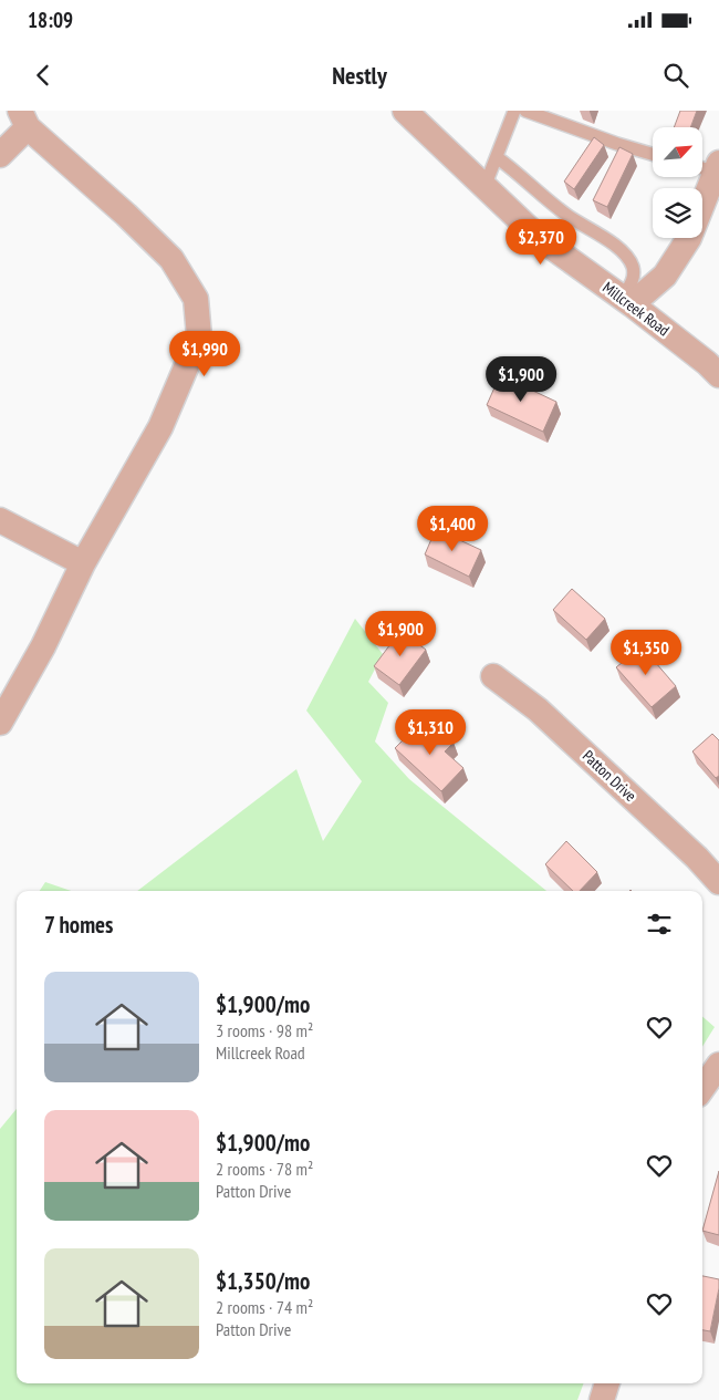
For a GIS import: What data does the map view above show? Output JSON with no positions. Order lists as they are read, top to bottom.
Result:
{
  "streets": {
    "street": ["Millcreek Road", "Patton Drive"]
  },
  "north": "top right",
  "page": {
    "status": "18:09",
    "header": "Nestly",
    "price": [
      "$2,370",
      "$1,990",
      "$1,900",
      "$1,400",
      "$1,900",
      "$1,350",
      "$1,310"
    ],
    "heading": "7 homes",
    "list": [
      {
        "name": "$1,900/mo",
        "note": "3 rooms · 98 m² · Millcreek Road"
      },
      {
        "name": "$1,900/mo",
        "note": "2 rooms · 78 m² · Patton Drive"
      },
      {
        "name": "$1,350/mo",
        "note": "2 rooms · 74 m² · Patton Drive"
      }
    ]
  }
}
